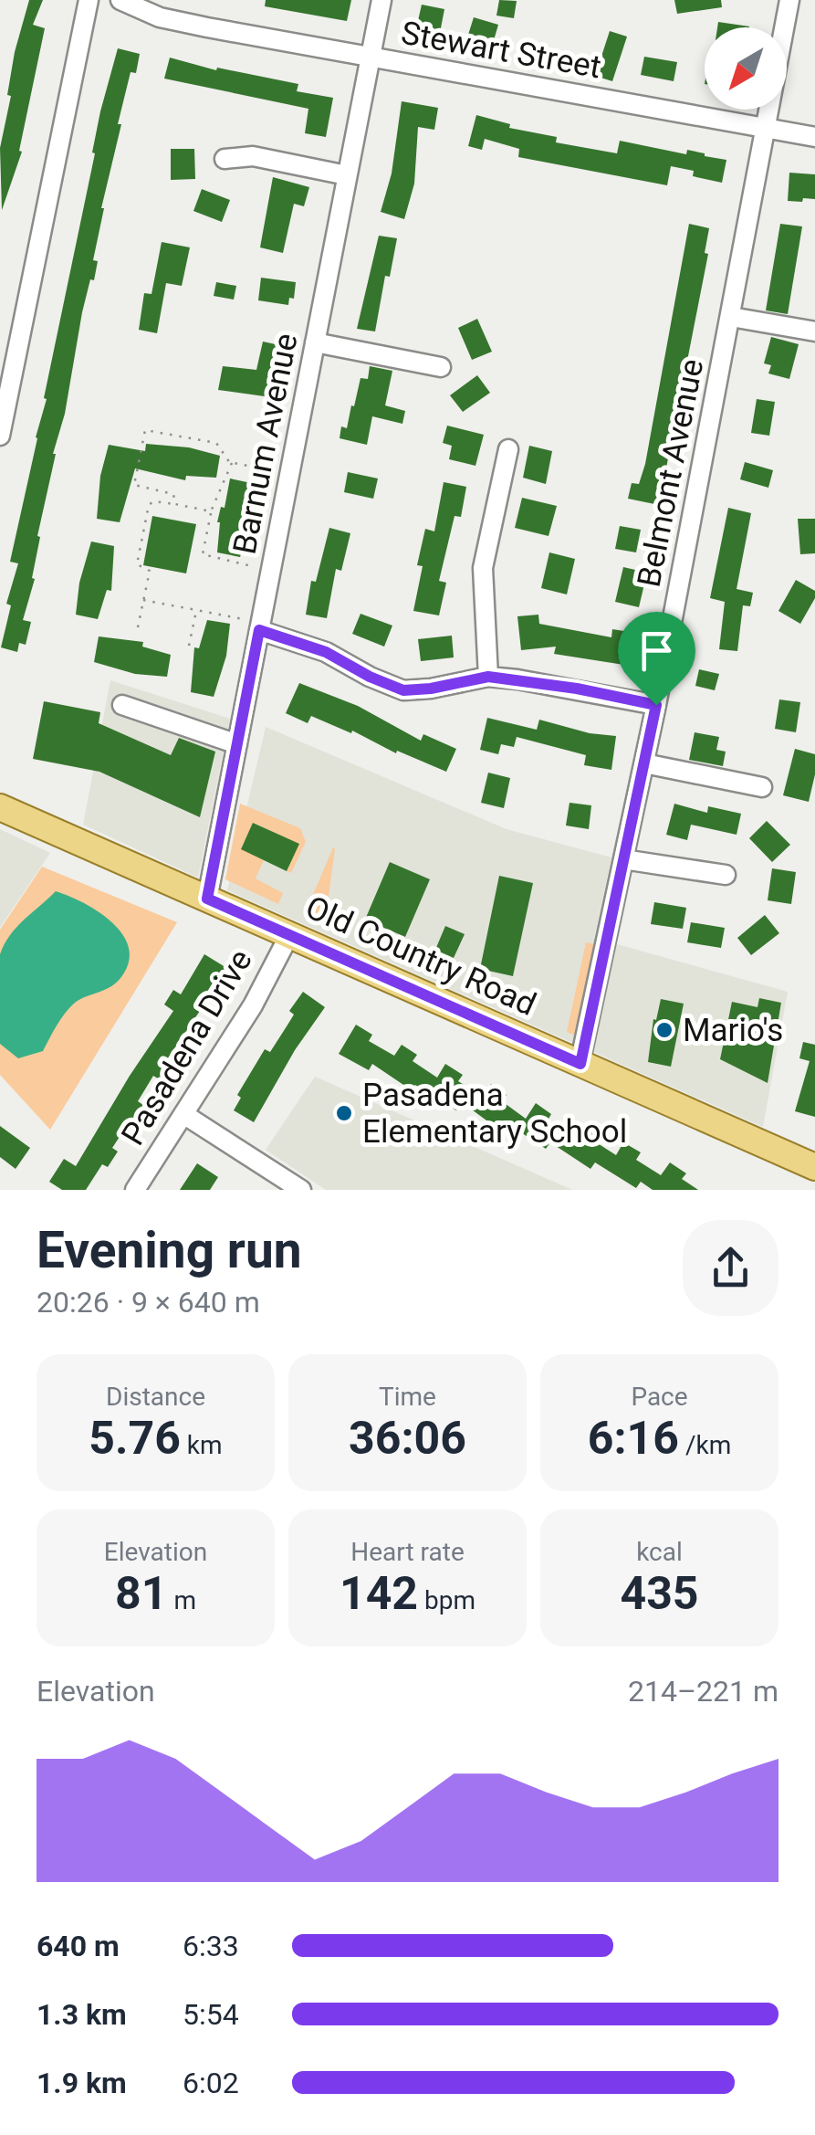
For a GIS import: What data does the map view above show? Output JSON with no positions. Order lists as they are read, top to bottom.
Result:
{
  "streets": {
    "main road": ["Old Country Road"],
    "street": [
      "Stewart Street",
      "Barnum Avenue",
      "Belmont Avenue",
      "Pasadena Drive"
    ]
  },
  "crossings": [
    ["Stewart Street", "Barnum Avenue"],
    ["Stewart Street", "Belmont Avenue"],
    ["Barnum Avenue", "Old Country Road"],
    ["Belmont Avenue", "Old Country Road"],
    ["Old Country Road", "Pasadena Drive"]
  ],
  "places": ["Mario's", "Pasadena Elementary School"],
  "north": "bottom left",
  "page": {
    "heading": ["Evening run", "20:26 · 9 × 640 m"],
    "stats": [
      ["Distance", "5.76 km"],
      ["Time", "36:06"],
      ["Pace", "6:16 /km"],
      ["Elevation", "81 m"],
      ["Heart rate", "142 bpm"],
      ["kcal", "435"]
    ],
    "chart": ["Elevation", "214–221 m"],
    "list": [
      {
        "name": "640 m",
        "note": "6:33"
      },
      {
        "name": "1.3 km",
        "note": "5:54"
      },
      {
        "name": "1.9 km",
        "note": "6:02"
      }
    ]
  }
}
